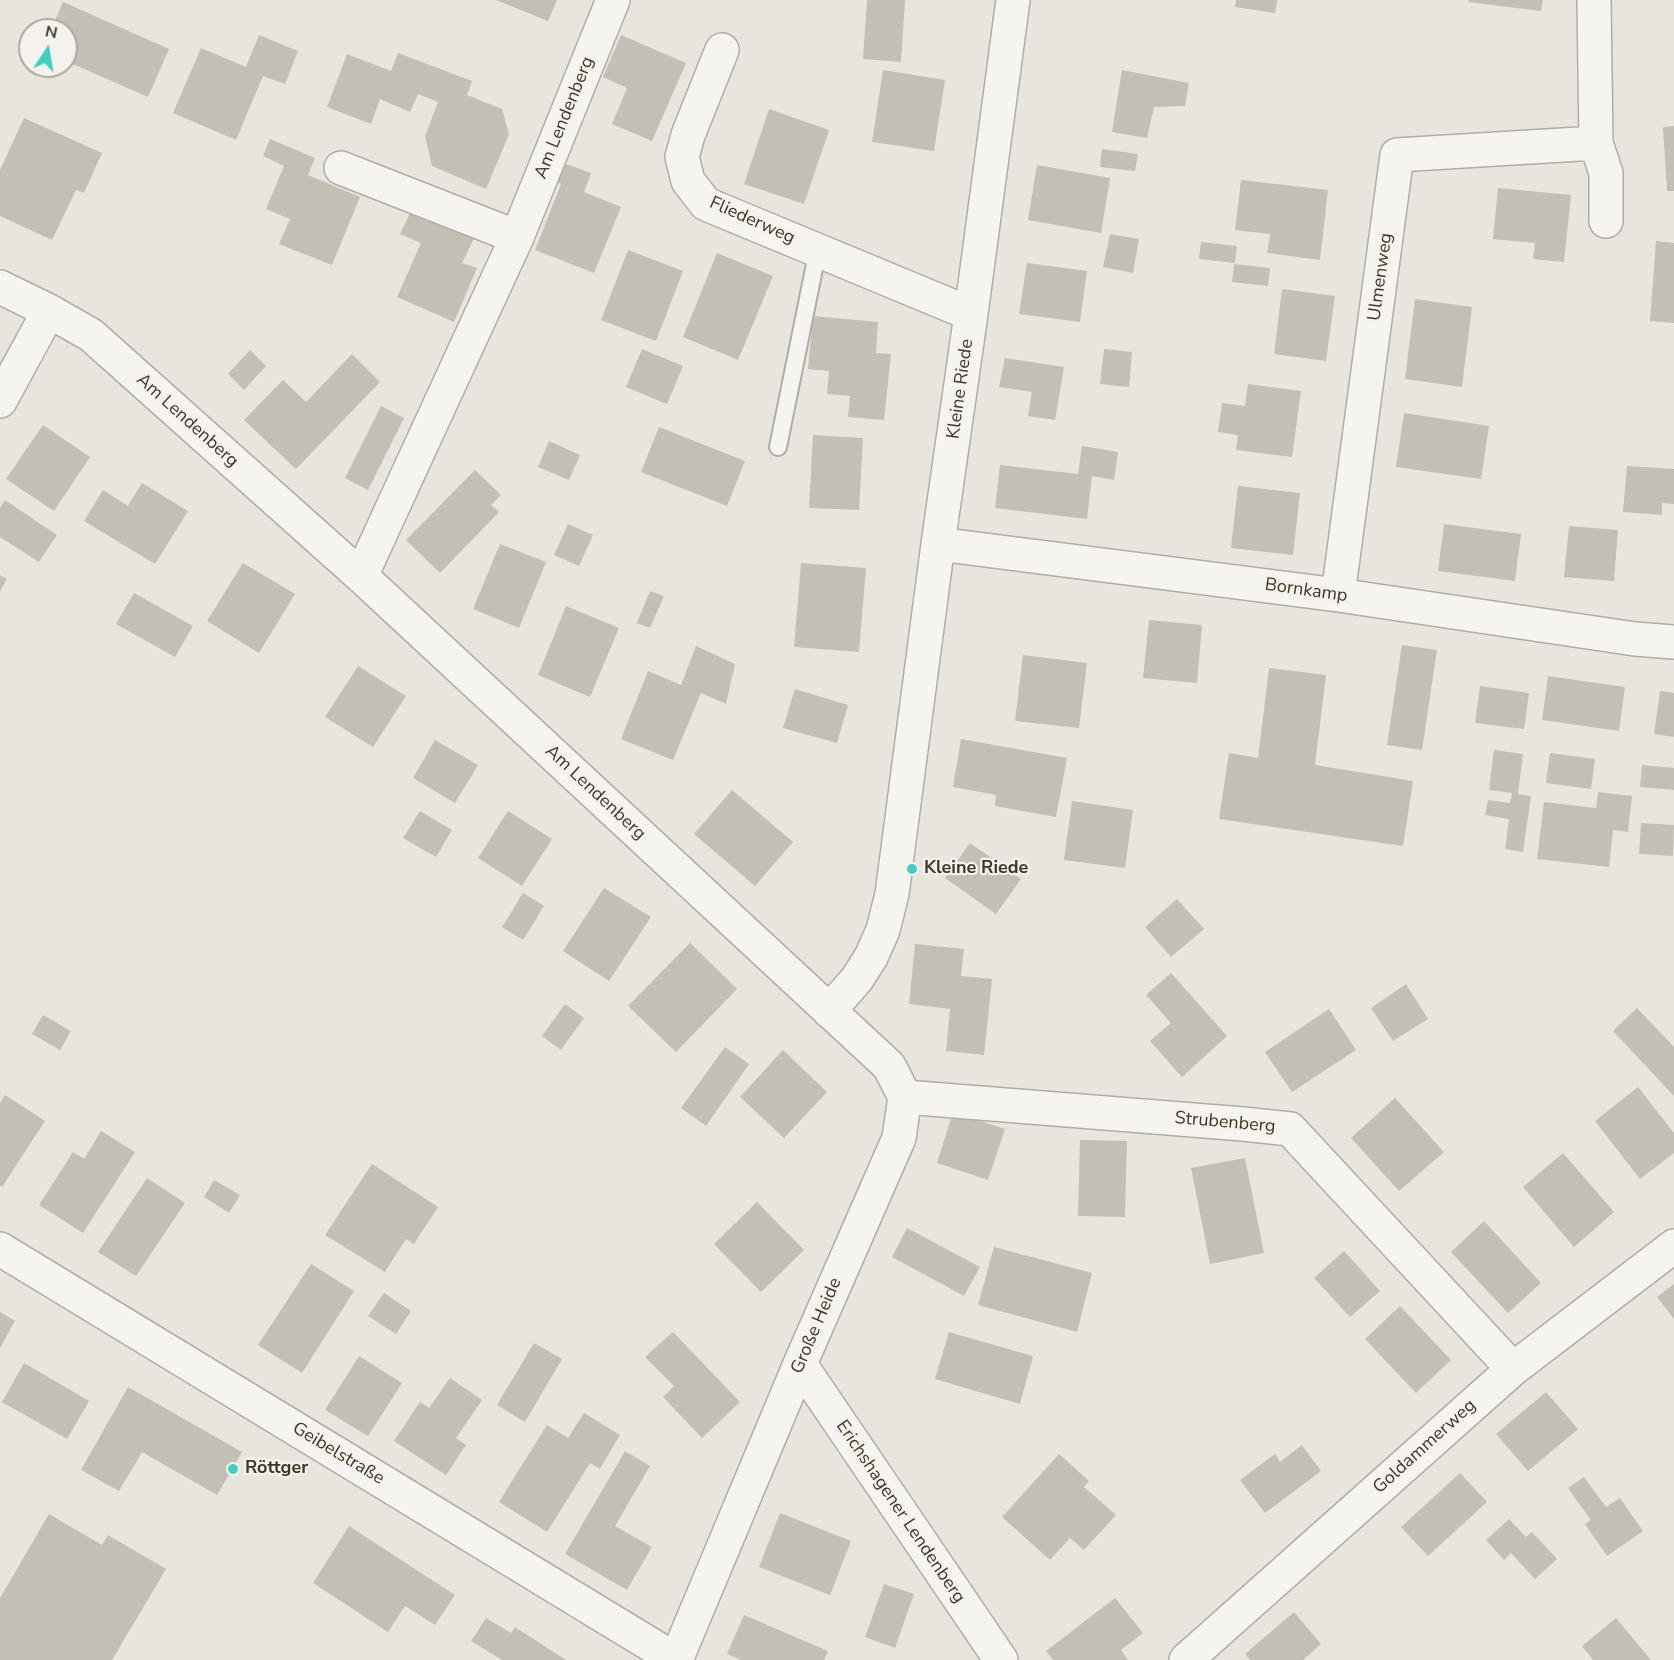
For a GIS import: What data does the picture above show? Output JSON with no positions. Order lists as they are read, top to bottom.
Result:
{
  "streets": {
    "street": [
      "Am Lendenberg",
      "Fliederweg",
      "Ulmenweg",
      "Kleine Riede",
      "Bornkamp",
      "Strubenberg",
      "Große Heide",
      "Goldammerweg",
      "Geibelstraße",
      "Erichshagener Lendenberg"
    ]
  },
  "crossings": [
    ["Am Lendenberg", "Kleine Riede"],
    ["Fliederweg", "Kleine Riede"],
    ["Ulmenweg", "Bornkamp"],
    ["Kleine Riede", "Bornkamp"],
    ["Strubenberg", "Große Heide"],
    ["Strubenberg", "Goldammerweg"],
    ["Große Heide", "Geibelstraße"],
    ["Große Heide", "Erichshagener Lendenberg"]
  ],
  "places": ["Kleine Riede", "Röttger"],
  "north": "top"
}
